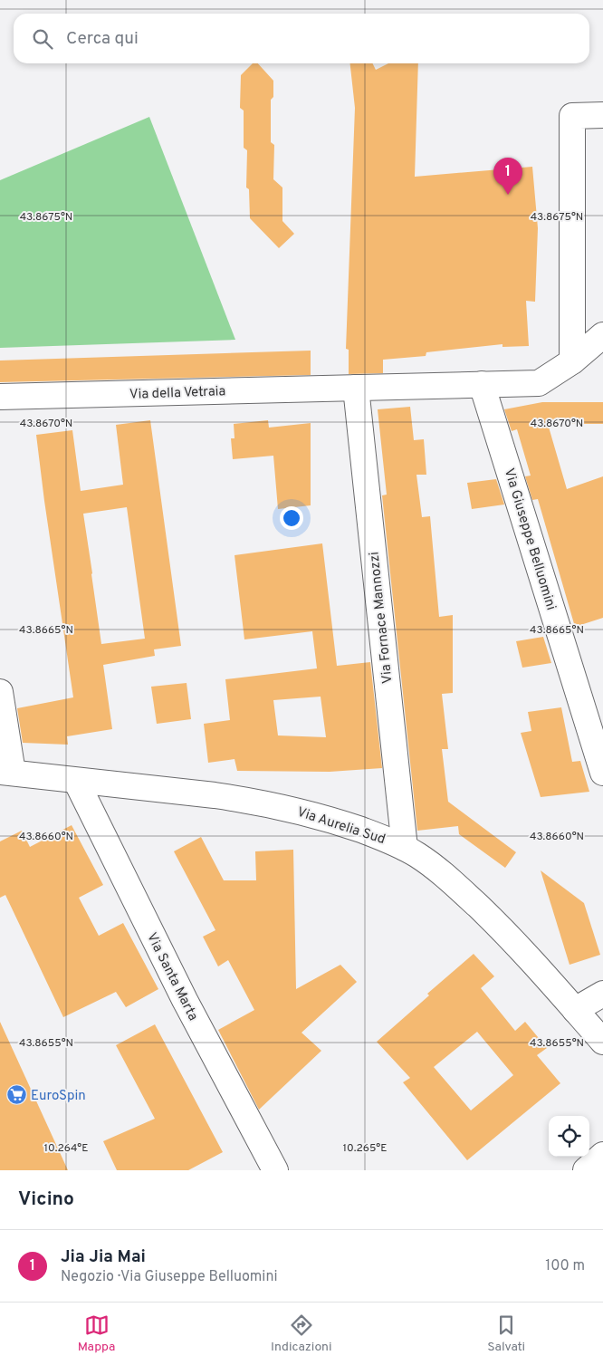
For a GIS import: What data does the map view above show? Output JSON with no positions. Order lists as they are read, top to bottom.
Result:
{
  "streets": {
    "street": [
      "Via della Vetraia",
      "Via Giuseppe Belluomini",
      "Via Fornace Mannozzi",
      "Via Aurelia Sud",
      "Via Santa Marta"
    ]
  },
  "crossings": [
    ["Via della Vetraia", "Via Giuseppe Belluomini"],
    ["Via della Vetraia", "Via Fornace Mannozzi"],
    ["Via Fornace Mannozzi", "Via Aurelia Sud"],
    ["Via Aurelia Sud", "Via Santa Marta"]
  ],
  "places": {
    "supermarket": ["EuroSpin"]
  },
  "page": {
    "search": "Cerca qui",
    "pins": "1",
    "heading": "Vicino",
    "list": [
      {
        "mark": "1",
        "name": "Jia Jia Mai",
        "note": "Negozio · Via Giuseppe Belluomini",
        "value": "100 m"
      }
    ],
    "nav": ["Mappa", "Indicazioni", "Salvati"]
  },
  "coordinates": [
    "43.8675°N",
    "43.8670°N",
    "43.8665°N",
    "43.8660°N",
    "43.8655°N",
    "10.264°E",
    "10.265°E"
  ]
}
